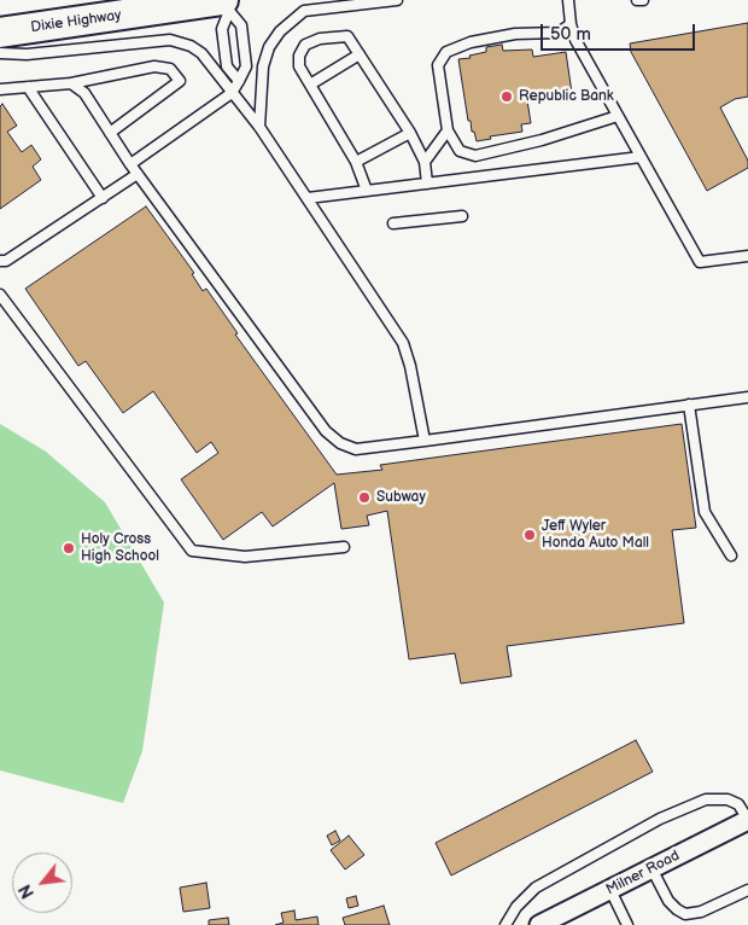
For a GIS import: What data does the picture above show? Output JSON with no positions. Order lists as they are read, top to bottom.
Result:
{
  "streets": {
    "main road": ["Dixie Highway"],
    "street": ["Milner Road"]
  },
  "places": [
    "Republic Bank",
    "Subway",
    "Jeff Wyler Honda Auto Mall",
    "Holy Cross High School"
  ],
  "scale_bar": "50 m",
  "north": "bottom left"
}
